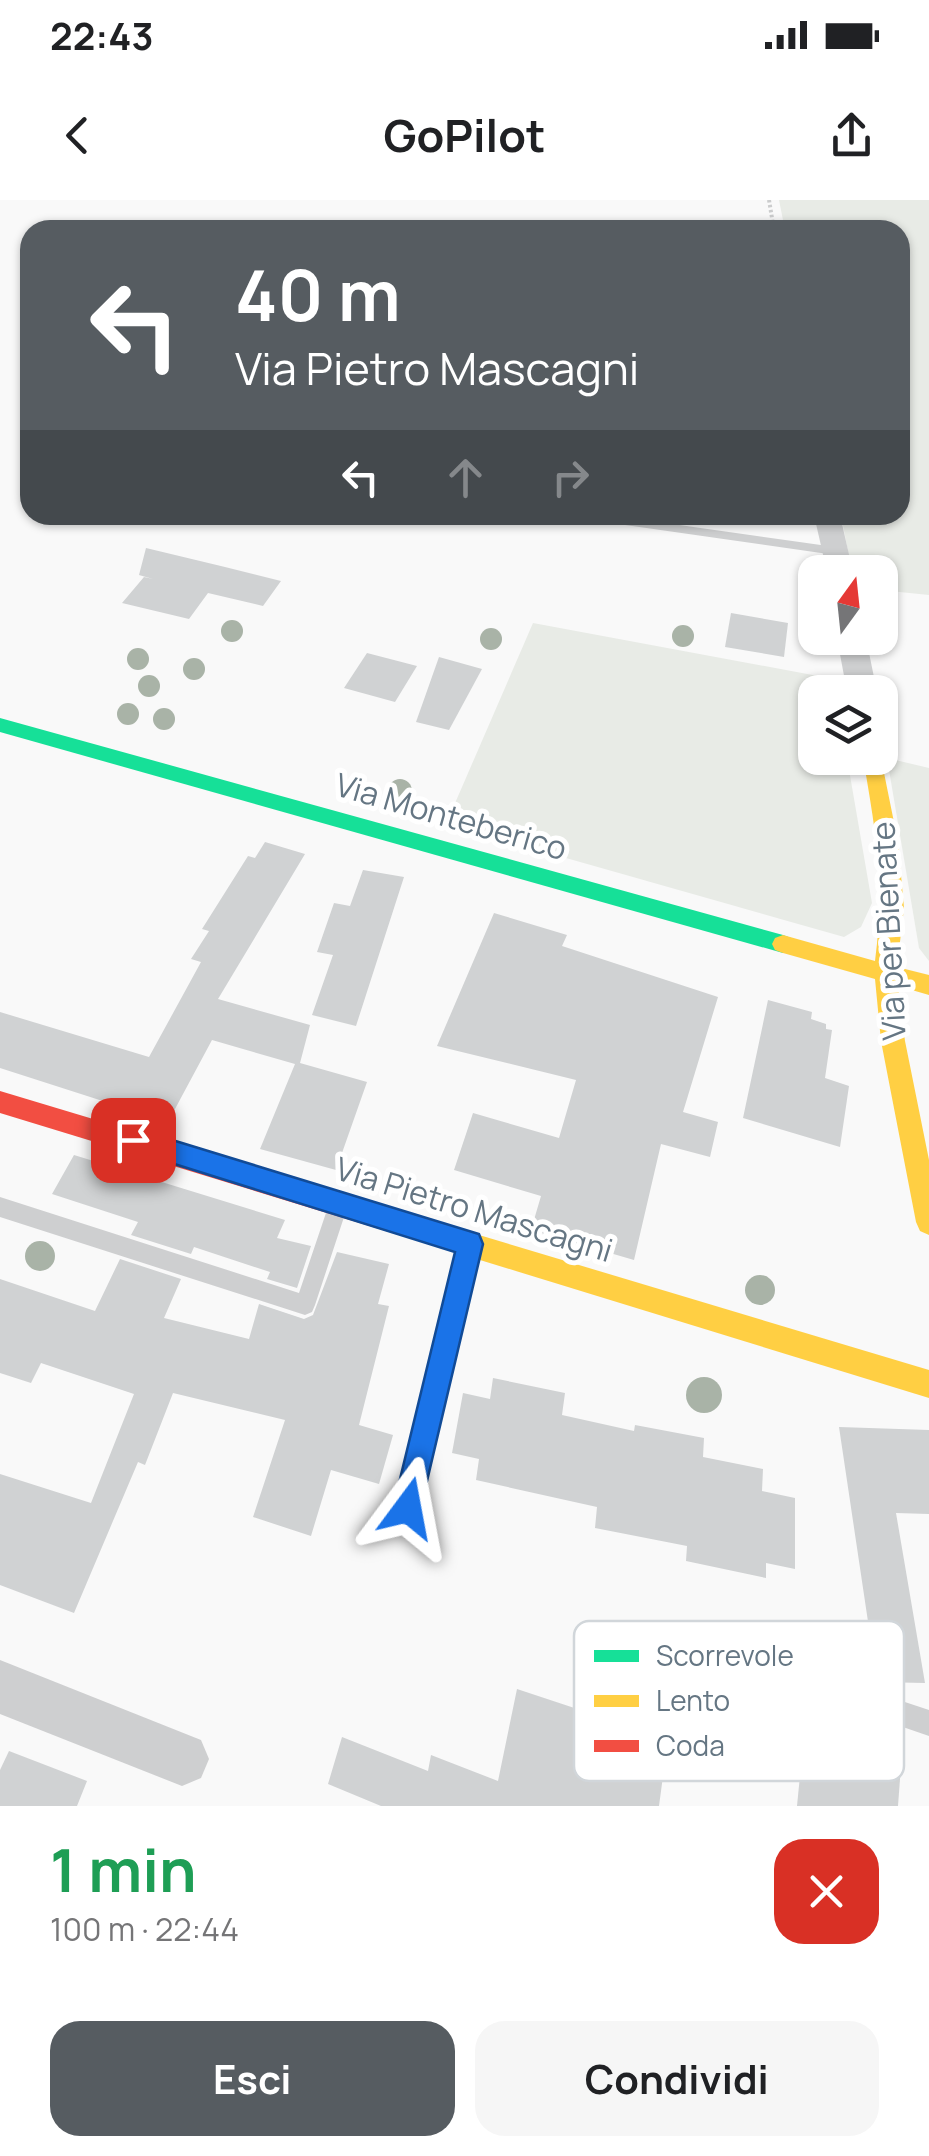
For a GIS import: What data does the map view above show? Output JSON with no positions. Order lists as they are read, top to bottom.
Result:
{
  "streets": {
    "street": ["Via Monteberico", "Via per Bienate", "Via Pietro Mascagni"]
  },
  "crossings": [
    ["Via Monteberico", "Via per Bienate"]
  ],
  "legend": ["Scorrevole", "Lento", "Coda"],
  "north": "top",
  "page": {
    "status": "22:43",
    "header": "GoPilot",
    "turn": ["40 m", "Via Pietro Mascagni"],
    "heading": ["1 min", "100 m · 22:44"],
    "buttons": ["Esci", "Condividi"]
  }
}
